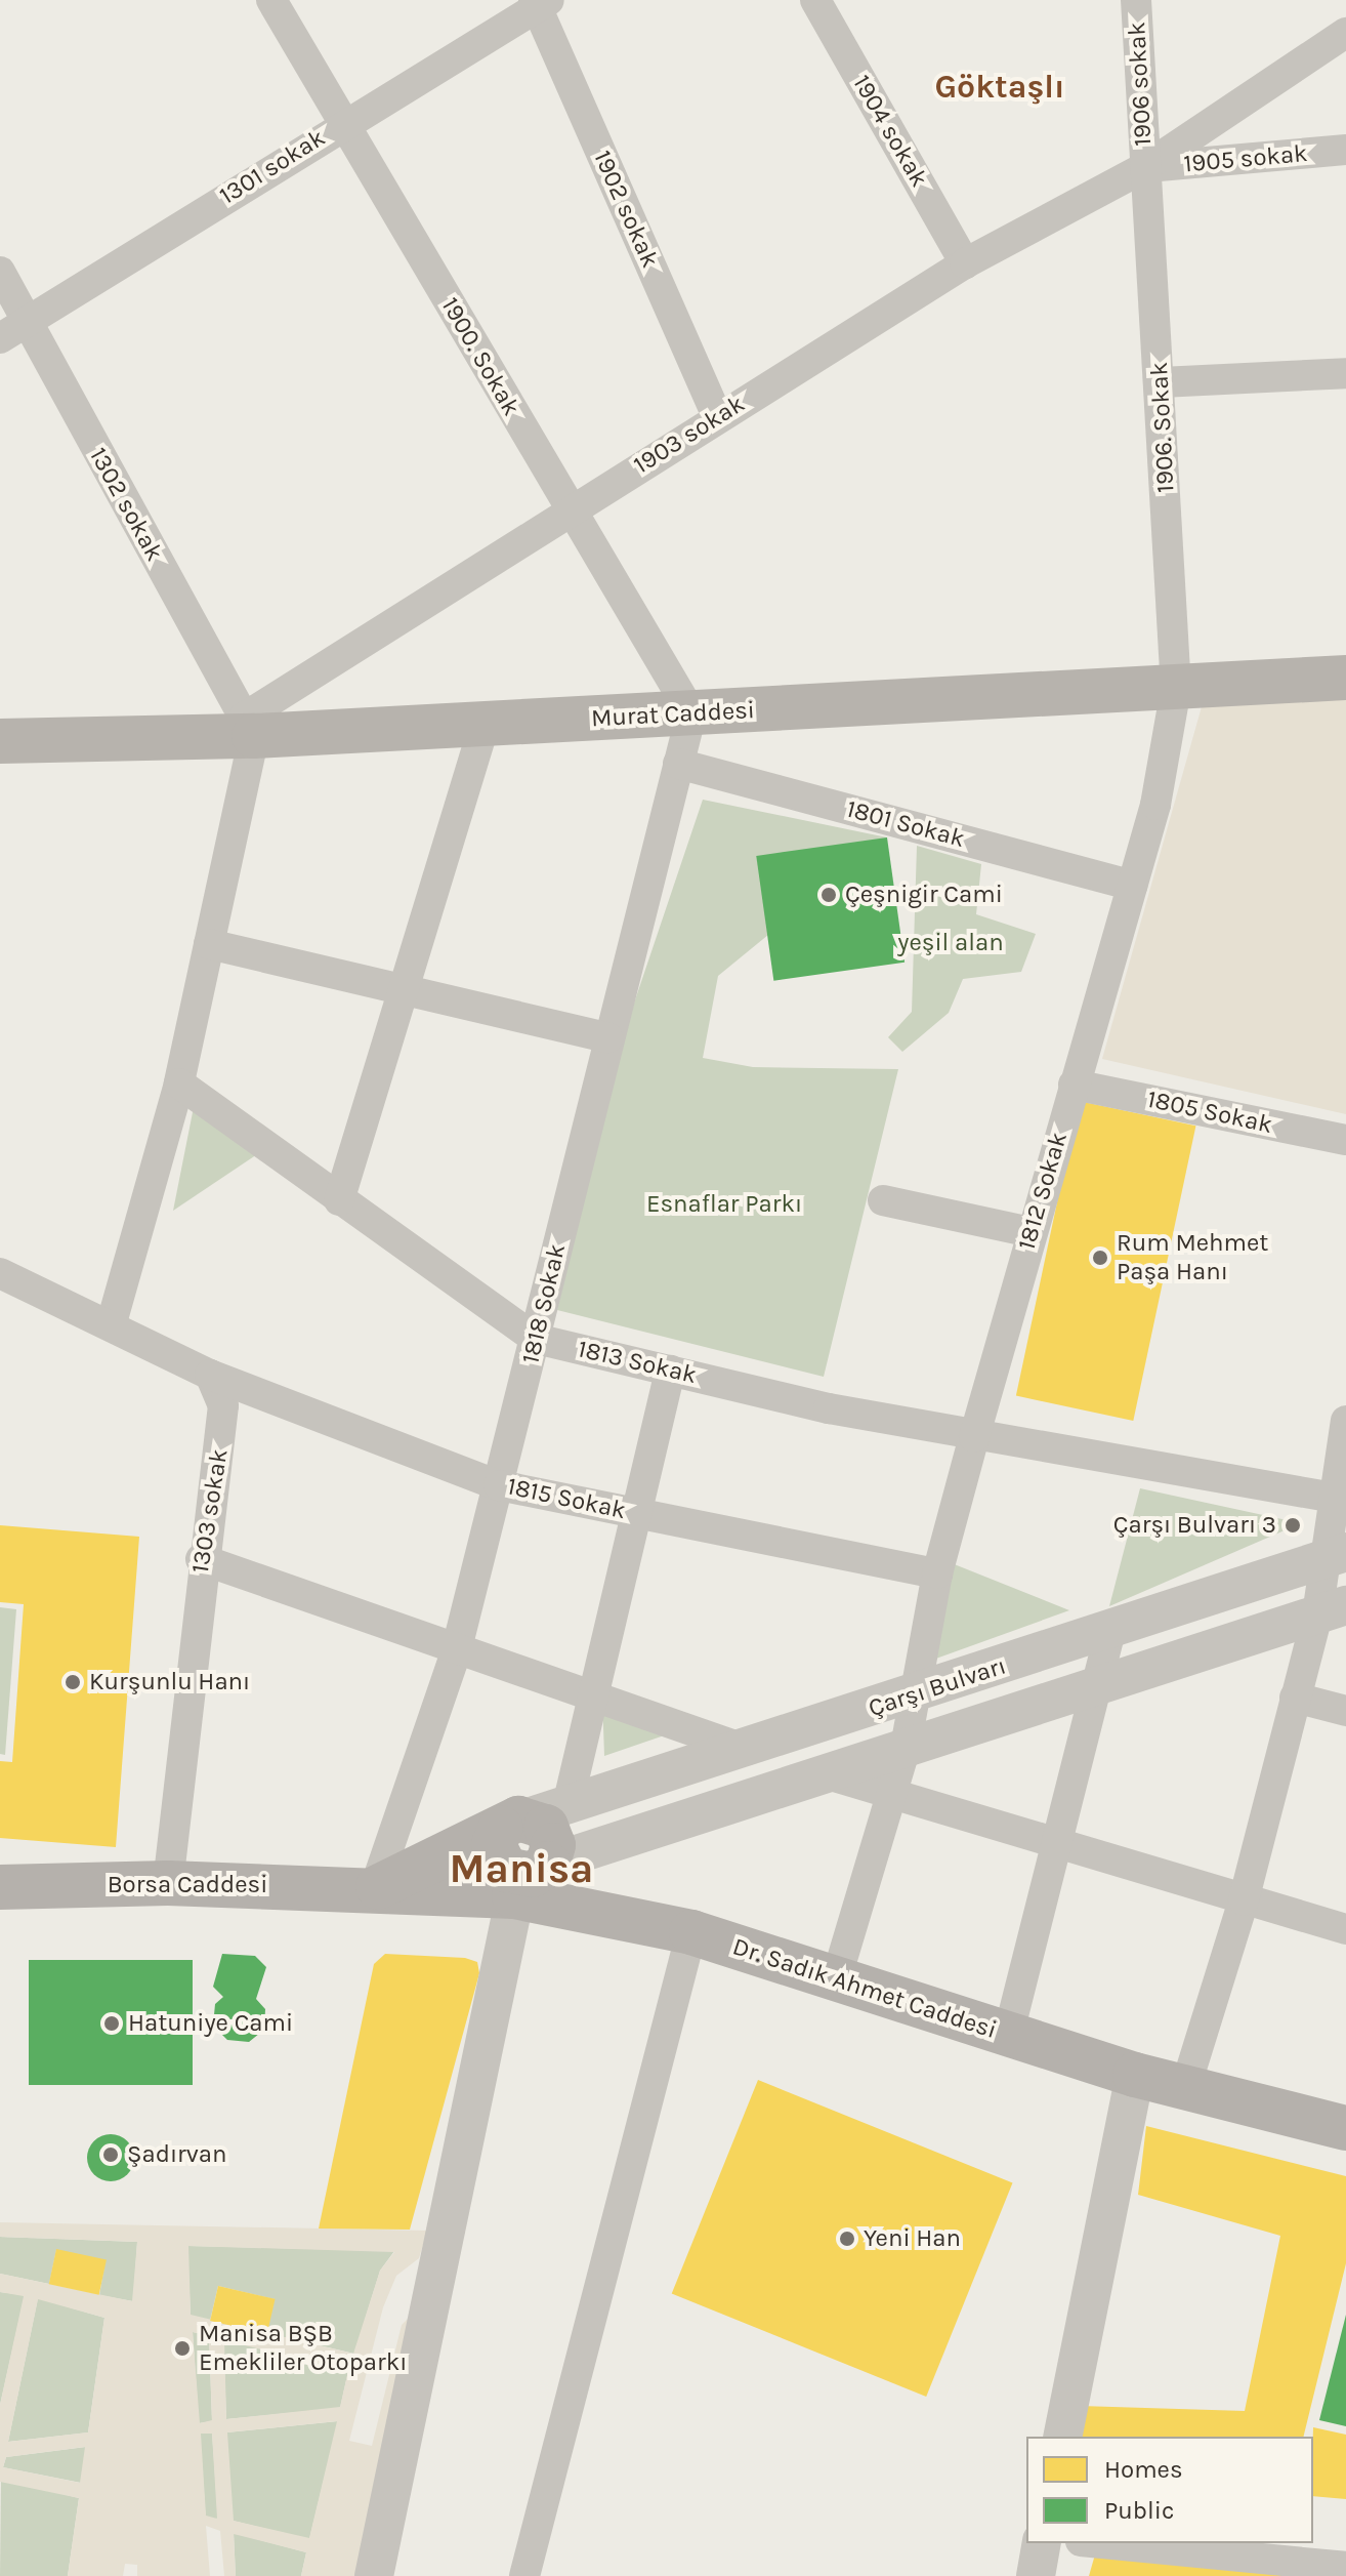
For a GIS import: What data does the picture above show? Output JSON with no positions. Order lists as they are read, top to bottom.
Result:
{
  "streets": {
    "main road": ["Murat Caddesi", "Borsa Caddesi", "Dr. Sadık Ahmet Caddesi"],
    "street": [
      "1906 sokak",
      "1904 sokak",
      "1905 sokak",
      "1301 sokak",
      "1902 sokak",
      "1900. Sokak",
      "1906. Sokak",
      "1903 sokak",
      "1302 sokak",
      "1801 Sokak",
      "1805 Sokak",
      "1812 Sokak",
      "1818 Sokak",
      "1813 Sokak",
      "1815 Sokak",
      "1303 sokak",
      "Çarşı Bulvarı"
    ]
  },
  "crossings": [
    ["1906 sokak", "1905 sokak"],
    ["1906 sokak", "1906. Sokak"],
    ["1906 sokak", "1903 sokak"],
    ["1904 sokak", "1903 sokak"],
    ["1905 sokak", "1906. Sokak"],
    ["1905 sokak", "1903 sokak"],
    ["1301 sokak", "1902 sokak"],
    ["1301 sokak", "1900. Sokak"],
    ["1301 sokak", "1302 sokak"],
    ["1902 sokak", "1903 sokak"],
    ["1900. Sokak", "1903 sokak"],
    ["1900. Sokak", "Murat Caddesi"],
    ["1900. Sokak", "1818 Sokak"],
    ["1906. Sokak", "1903 sokak"],
    ["1906. Sokak", "Murat Caddesi"],
    ["1906. Sokak", "1812 Sokak"],
    ["1903 sokak", "1302 sokak"],
    ["1903 sokak", "Murat Caddesi"],
    ["1302 sokak", "Murat Caddesi"],
    ["Murat Caddesi", "1812 Sokak"],
    ["Murat Caddesi", "1818 Sokak"],
    ["1801 Sokak", "1812 Sokak"],
    ["1801 Sokak", "1818 Sokak"],
    ["1805 Sokak", "1812 Sokak"],
    ["1812 Sokak", "1813 Sokak"],
    ["1812 Sokak", "1815 Sokak"],
    ["1812 Sokak", "Çarşı Bulvarı"],
    ["1812 Sokak", "Dr. Sadık Ahmet Caddesi"],
    ["1818 Sokak", "1813 Sokak"],
    ["1818 Sokak", "1815 Sokak"],
    ["1818 Sokak", "Borsa Caddesi"],
    ["1818 Sokak", "Dr. Sadık Ahmet Caddesi"],
    ["1815 Sokak", "1303 sokak"],
    ["1303 sokak", "Borsa Caddesi"],
    ["Çarşı Bulvarı", "Dr. Sadık Ahmet Caddesi"],
    ["Borsa Caddesi", "Dr. Sadık Ahmet Caddesi"]
  ],
  "districts": ["Göktaşlı", "Manisa"],
  "parks": ["yeşil alan", "Esnaflar Parkı"],
  "places": [
    "Çeşnigir Cami",
    "Rum Mehmet Paşa Hanı",
    "Çarşı Bulvarı 3",
    "Kurşunlu Hanı",
    "Hatuniye Cami",
    "Şadırvan",
    "Yeni Han",
    "Manisa BŞB Emekliler Otoparkı"
  ],
  "legend": ["Homes", "Public"]
}
